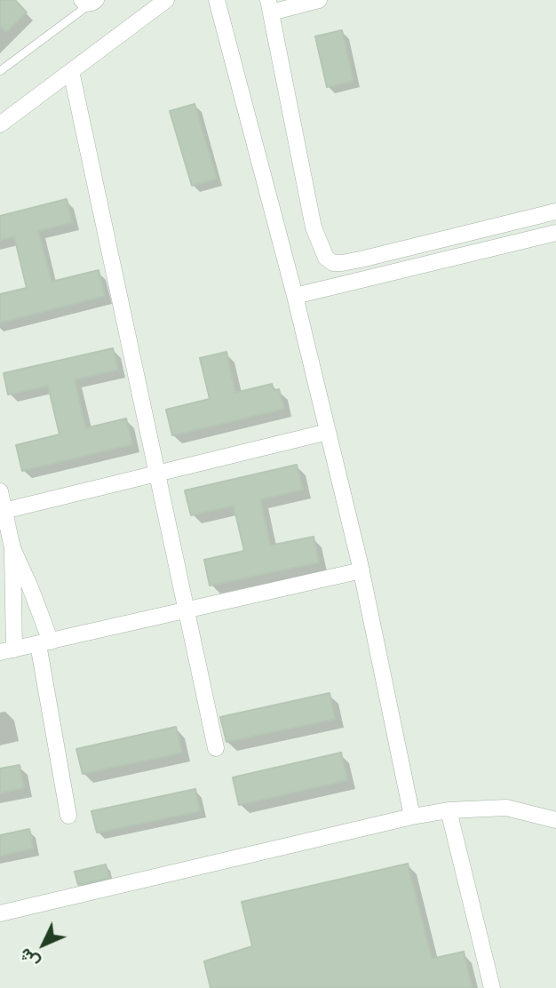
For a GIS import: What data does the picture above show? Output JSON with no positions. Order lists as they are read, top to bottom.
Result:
{
  "north": "bottom left"
}
